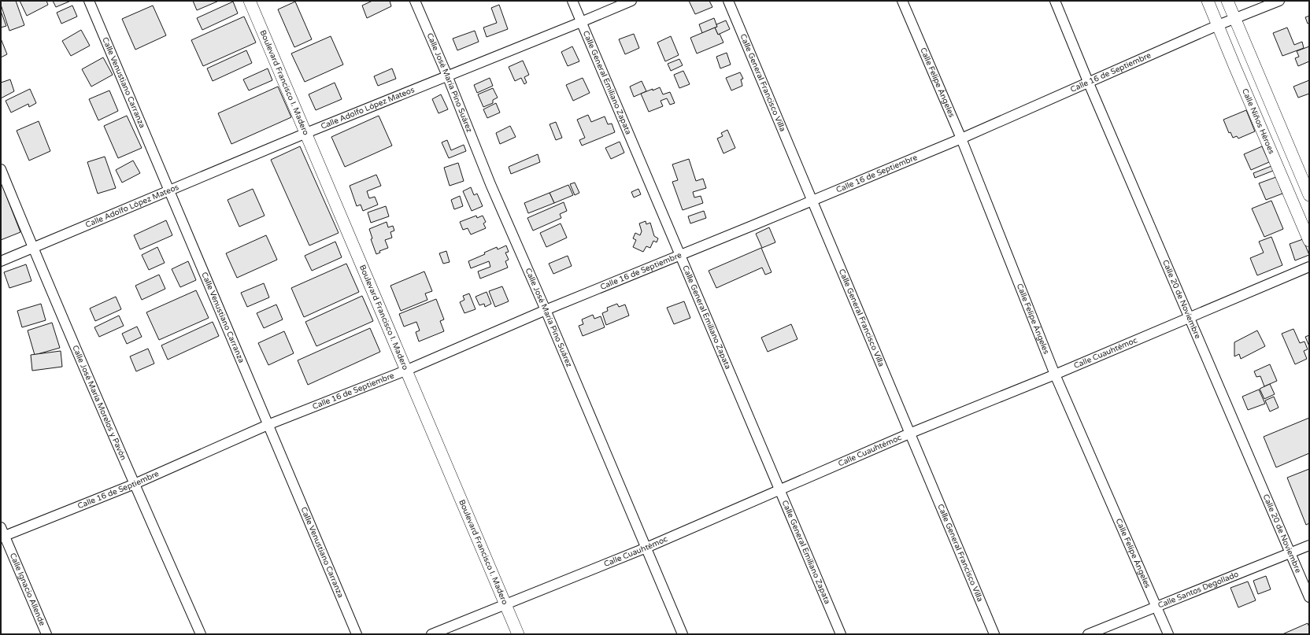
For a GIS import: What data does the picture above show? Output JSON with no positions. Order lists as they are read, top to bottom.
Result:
{
  "streets": {
    "street": [
      "Calle 16 de Septiembre",
      "Calle Felipe Ángeles",
      "Calle Venustiano Carranza",
      "Boulevard Francisco I. Madero",
      "Calle José María Pino Suárez",
      "Calle General Emiliano Zapata",
      "Calle General Francisco Villa",
      "Calle Adolfo López Mateos",
      "Calle Niños Héroes",
      "Calle 20 de Noviembre",
      "Calle Cuauhtémoc",
      "Calle José María Morelos y Pavón",
      "Calle Ignacio Allende",
      "Calle Santos Degollado"
    ]
  },
  "crossings": [
    ["Calle 16 de Septiembre", "Calle Felipe Ángeles"],
    ["Calle 16 de Septiembre", "Calle Venustiano Carranza"],
    ["Calle 16 de Septiembre", "Boulevard Francisco I. Madero"],
    ["Calle 16 de Septiembre", "Calle José María Pino Suárez"],
    ["Calle 16 de Septiembre", "Calle General Emiliano Zapata"],
    ["Calle 16 de Septiembre", "Calle General Francisco Villa"],
    ["Calle 16 de Septiembre", "Calle Niños Héroes"],
    ["Calle 16 de Septiembre", "Calle 20 de Noviembre"],
    ["Calle 16 de Septiembre", "Calle José María Morelos y Pavón"],
    ["Calle 16 de Septiembre", "Calle Ignacio Allende"],
    ["Calle Felipe Ángeles", "Calle Cuauhtémoc"],
    ["Calle Felipe Ángeles", "Calle Santos Degollado"],
    ["Calle Venustiano Carranza", "Calle Adolfo López Mateos"],
    ["Boulevard Francisco I. Madero", "Calle Adolfo López Mateos"],
    ["Boulevard Francisco I. Madero", "Calle Cuauhtémoc"],
    ["Calle José María Pino Suárez", "Calle Adolfo López Mateos"],
    ["Calle José María Pino Suárez", "Calle Cuauhtémoc"],
    ["Calle General Emiliano Zapata", "Calle Adolfo López Mateos"],
    ["Calle General Emiliano Zapata", "Calle Cuauhtémoc"],
    ["Calle General Francisco Villa", "Calle Cuauhtémoc"],
    ["Calle Adolfo López Mateos", "Calle José María Morelos y Pavón"],
    ["Calle 20 de Noviembre", "Calle Cuauhtémoc"],
    ["Calle 20 de Noviembre", "Calle Santos Degollado"]
  ]
}
